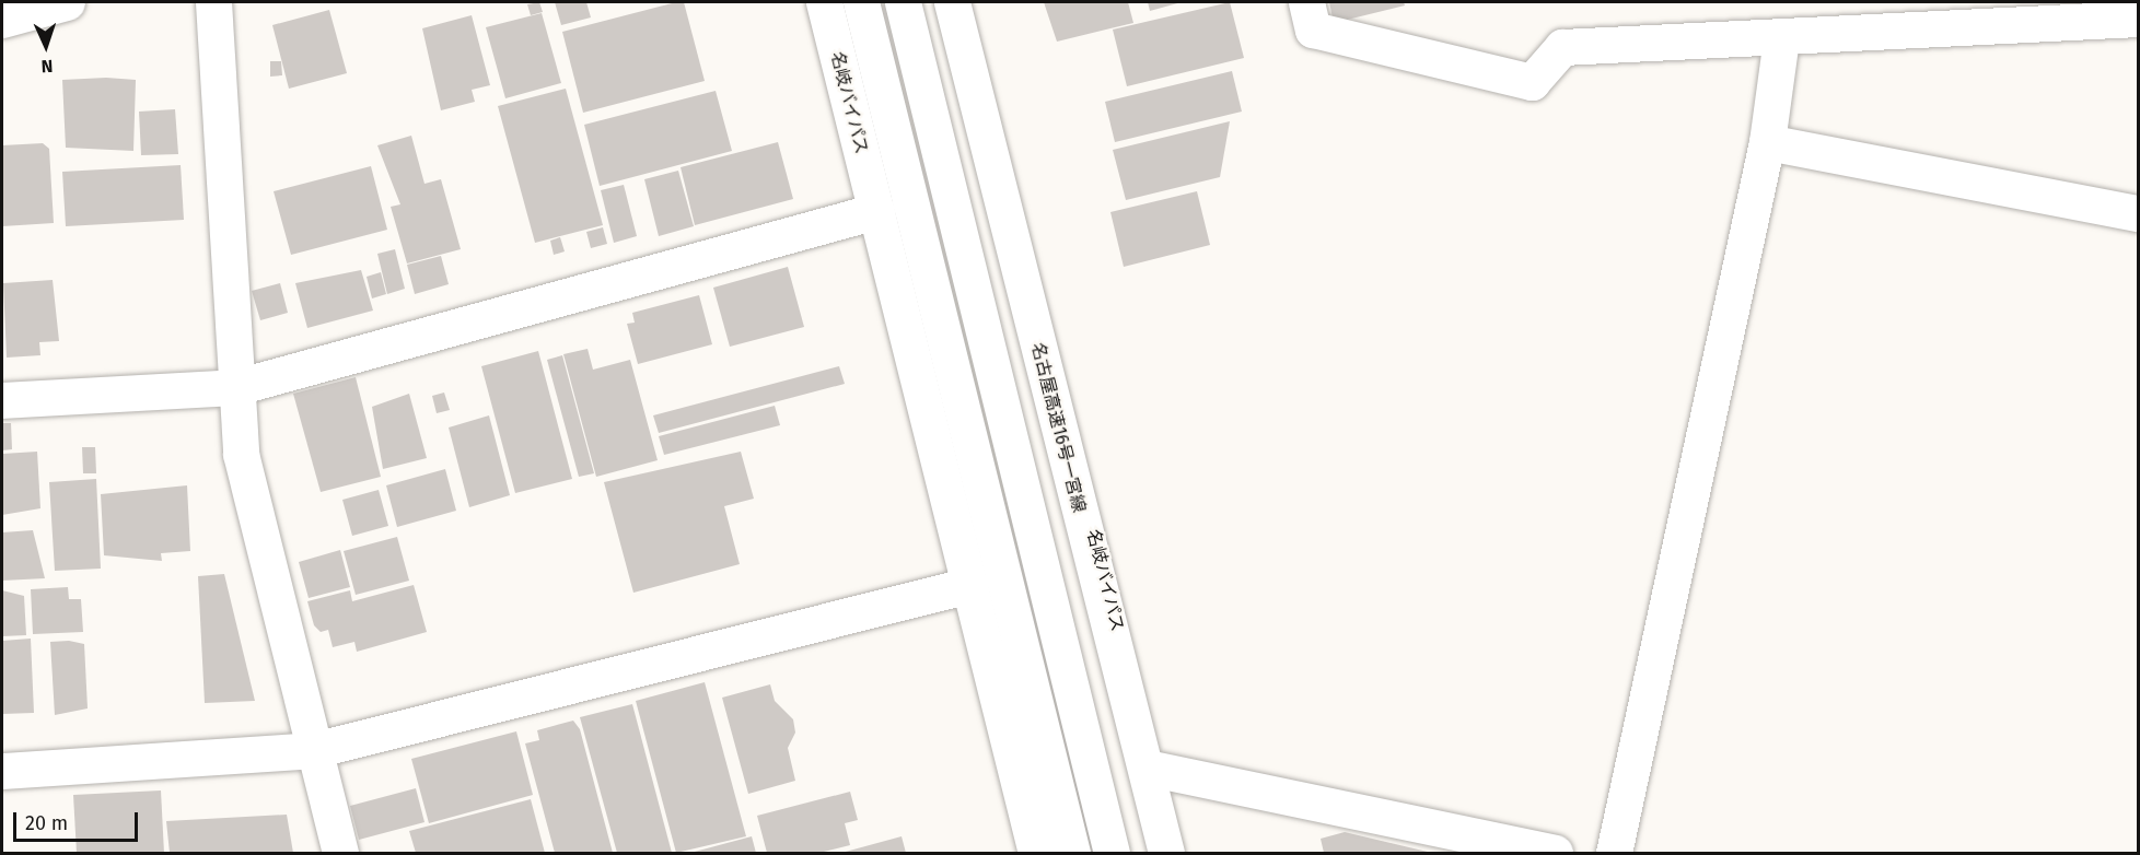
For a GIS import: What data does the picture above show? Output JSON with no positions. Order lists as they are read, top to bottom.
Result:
{
  "streets": {
    "main road": ["名岐バイパス", "名古屋高速16号一宮線"]
  },
  "scale_bar": "20 m",
  "north": "bottom"
}
